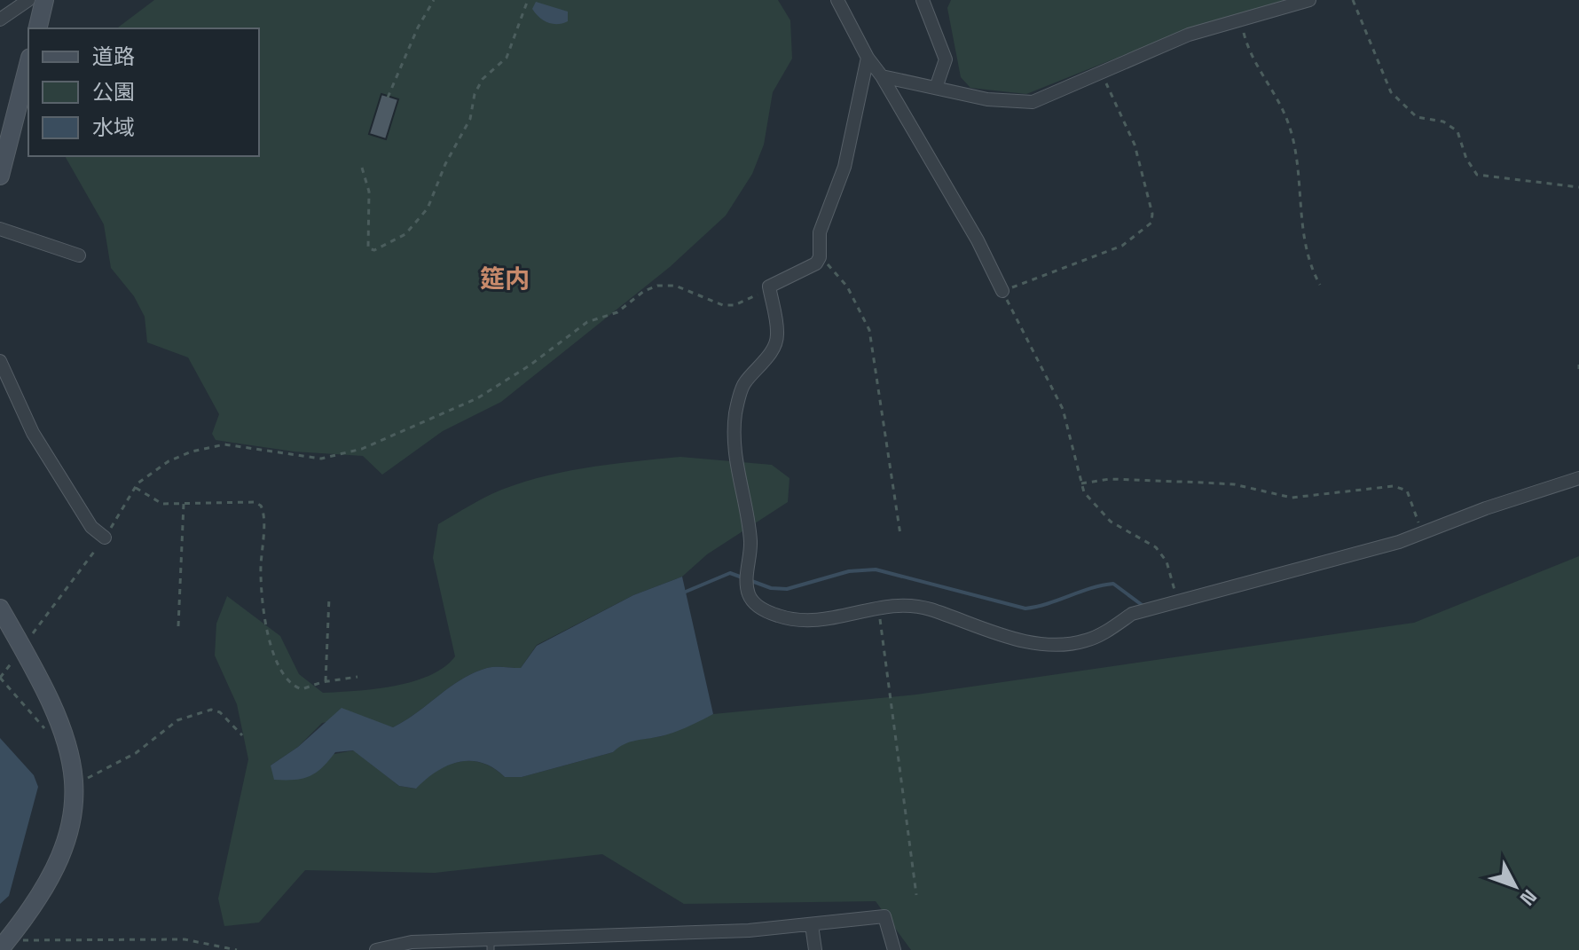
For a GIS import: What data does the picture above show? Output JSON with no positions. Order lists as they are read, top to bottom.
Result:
{
  "districts": ["筵内"],
  "legend": ["道路", "公園", "水域"],
  "north": "bottom right"
}
